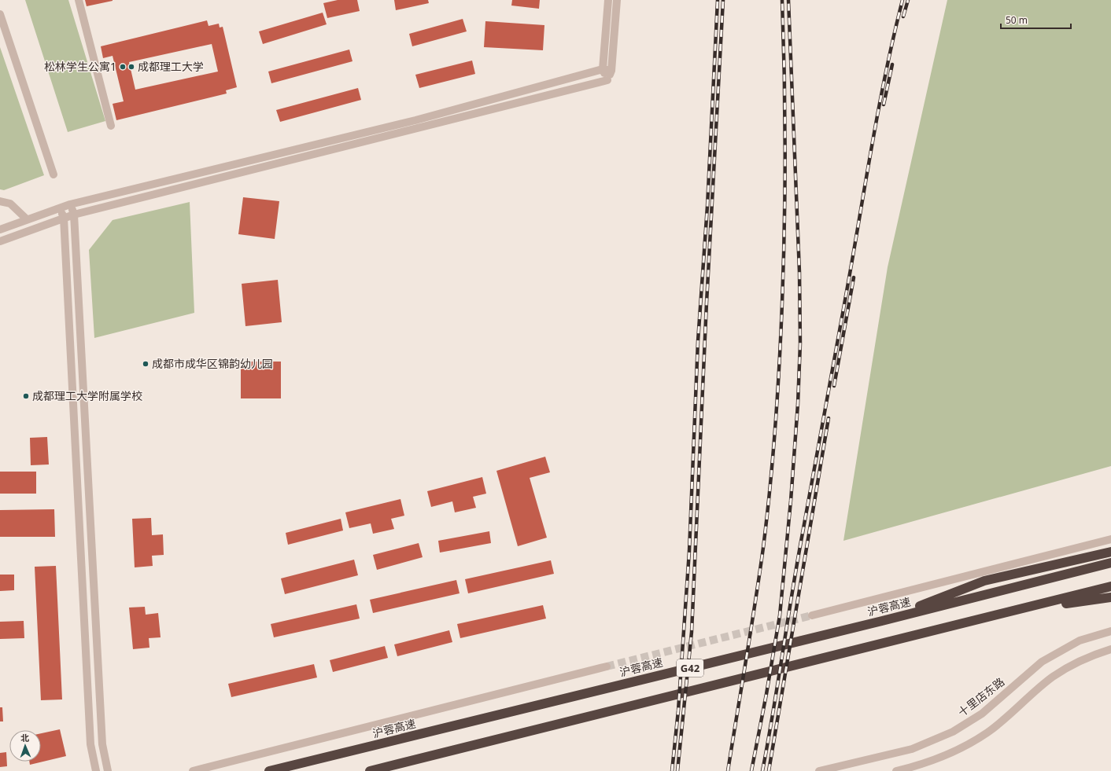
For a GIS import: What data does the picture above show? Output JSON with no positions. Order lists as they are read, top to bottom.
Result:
{
  "streets": {
    "highway": ["沪蓉高速", "G42"],
    "street": ["十里店东路"]
  },
  "places": [
    "松林学生公寓1",
    "成都理工大学",
    "成都市成华区锦韵幼儿园",
    "成都理工大学附属学校"
  ],
  "scale_bar": "50 m",
  "north": "top"
}
